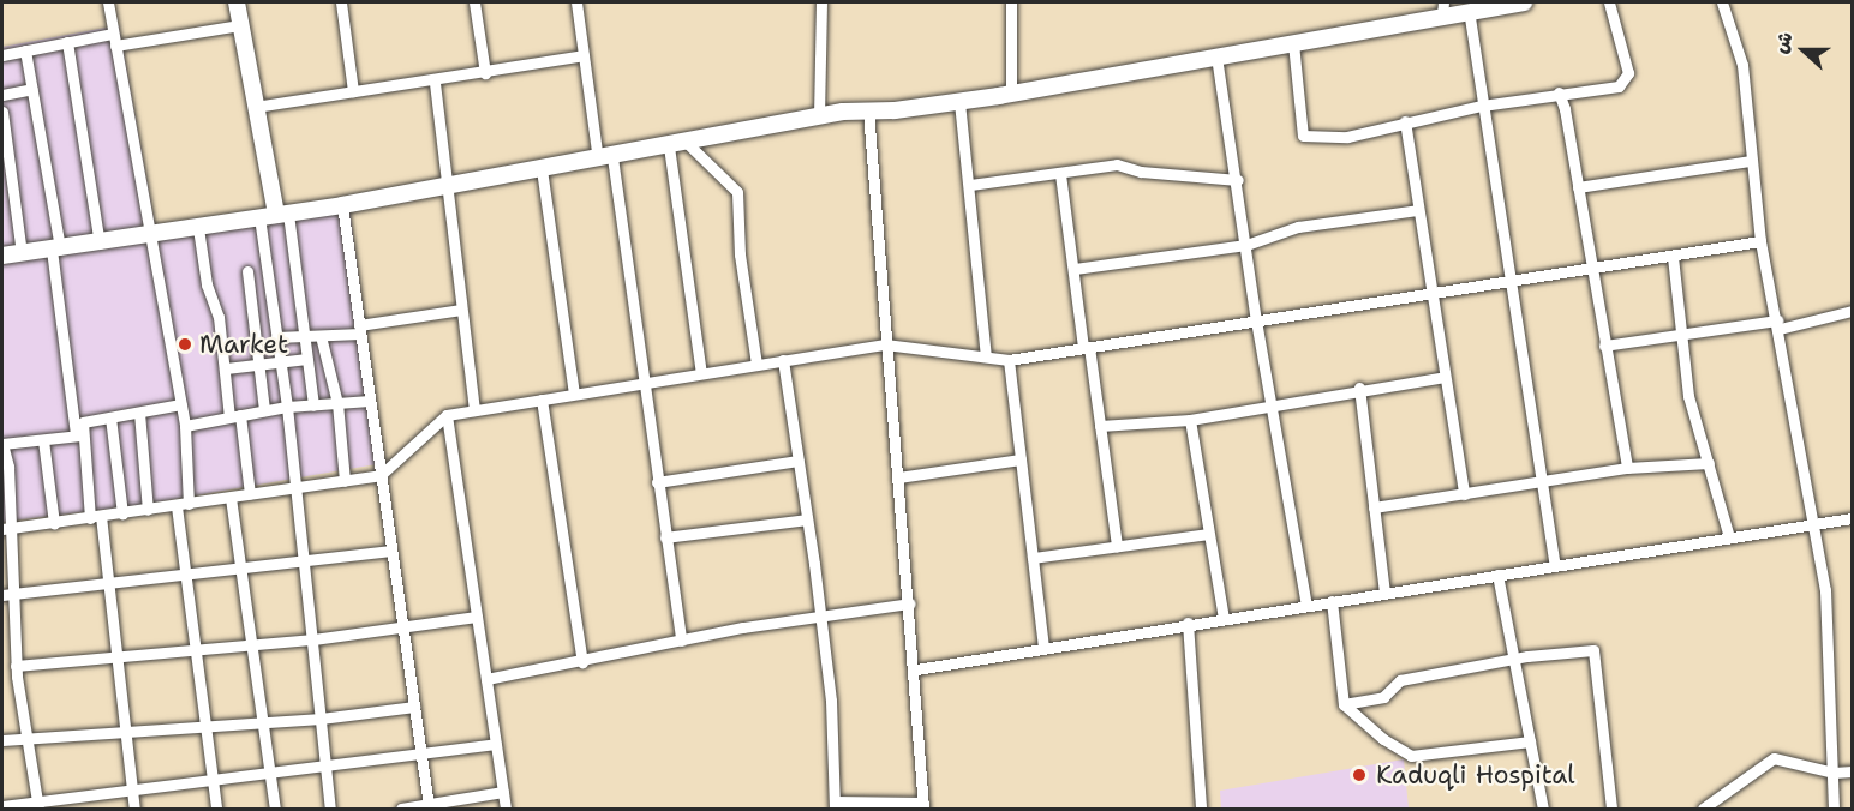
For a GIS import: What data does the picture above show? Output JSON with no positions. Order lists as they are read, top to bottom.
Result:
{
  "places": ["Market", "Kaduqli Hospital"],
  "north": "left"
}
